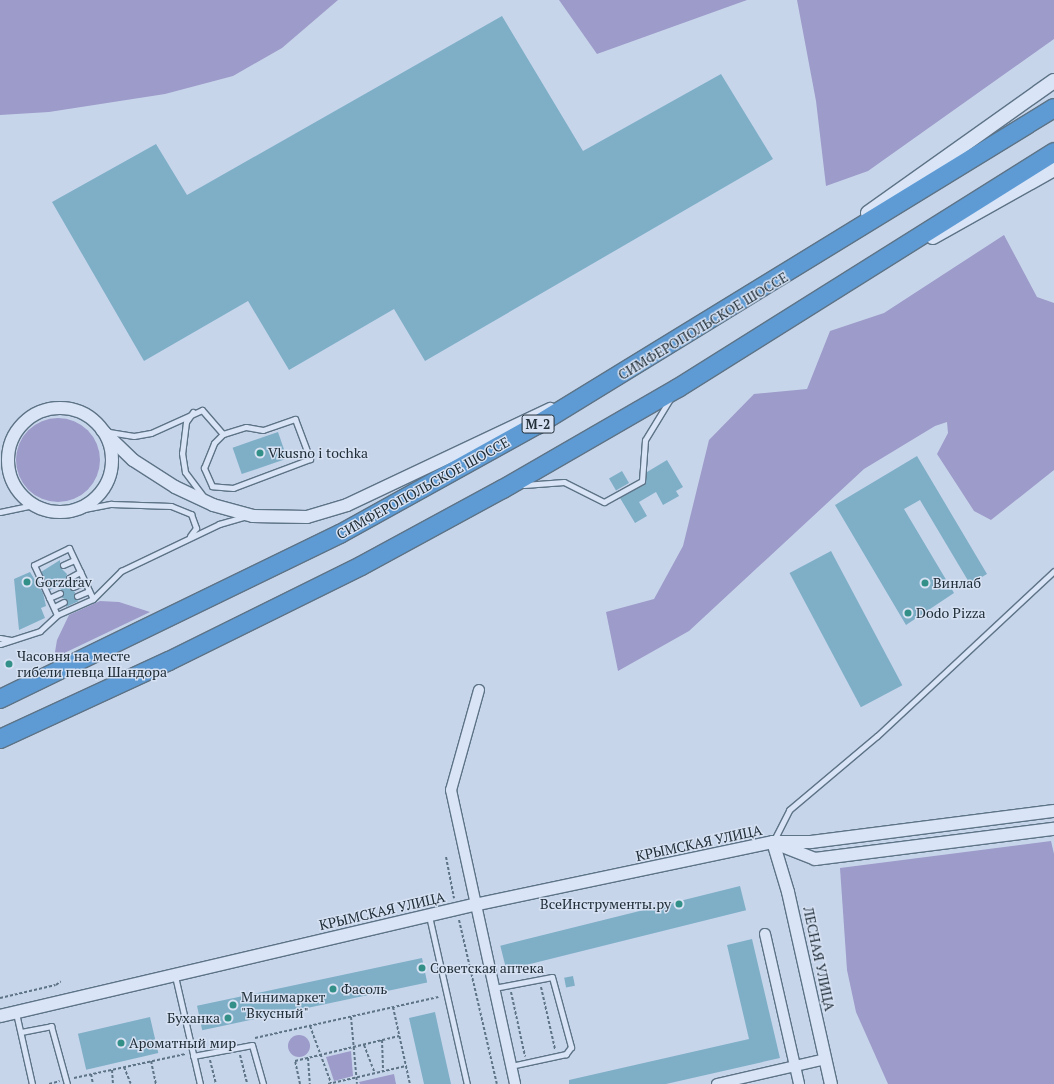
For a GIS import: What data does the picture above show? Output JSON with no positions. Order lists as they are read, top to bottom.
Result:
{
  "streets": {
    "highway": ["СИМФЕРОПОЛЬСКОЕ ШОССЕ", "М-2"],
    "street": ["КРЫМСКАЯ УЛИЦА", "ЛЕСНАЯ УЛИЦА"]
  },
  "crossings": [
    ["КРЫМСКАЯ УЛИЦА", "ЛЕСНАЯ УЛИЦА"]
  ],
  "places": [
    "Vkusno i tochka",
    "Gorzdrav",
    "Винлаб",
    "Dodo Pizza",
    "Часовня на месте гибели певца Шандора",
    "ВсеИнструменты.ру",
    "Советская аптека",
    "Фасоль",
    "Минимаркет \"Вкусный\"",
    "Буханка",
    "Ароматный мир"
  ]
}
